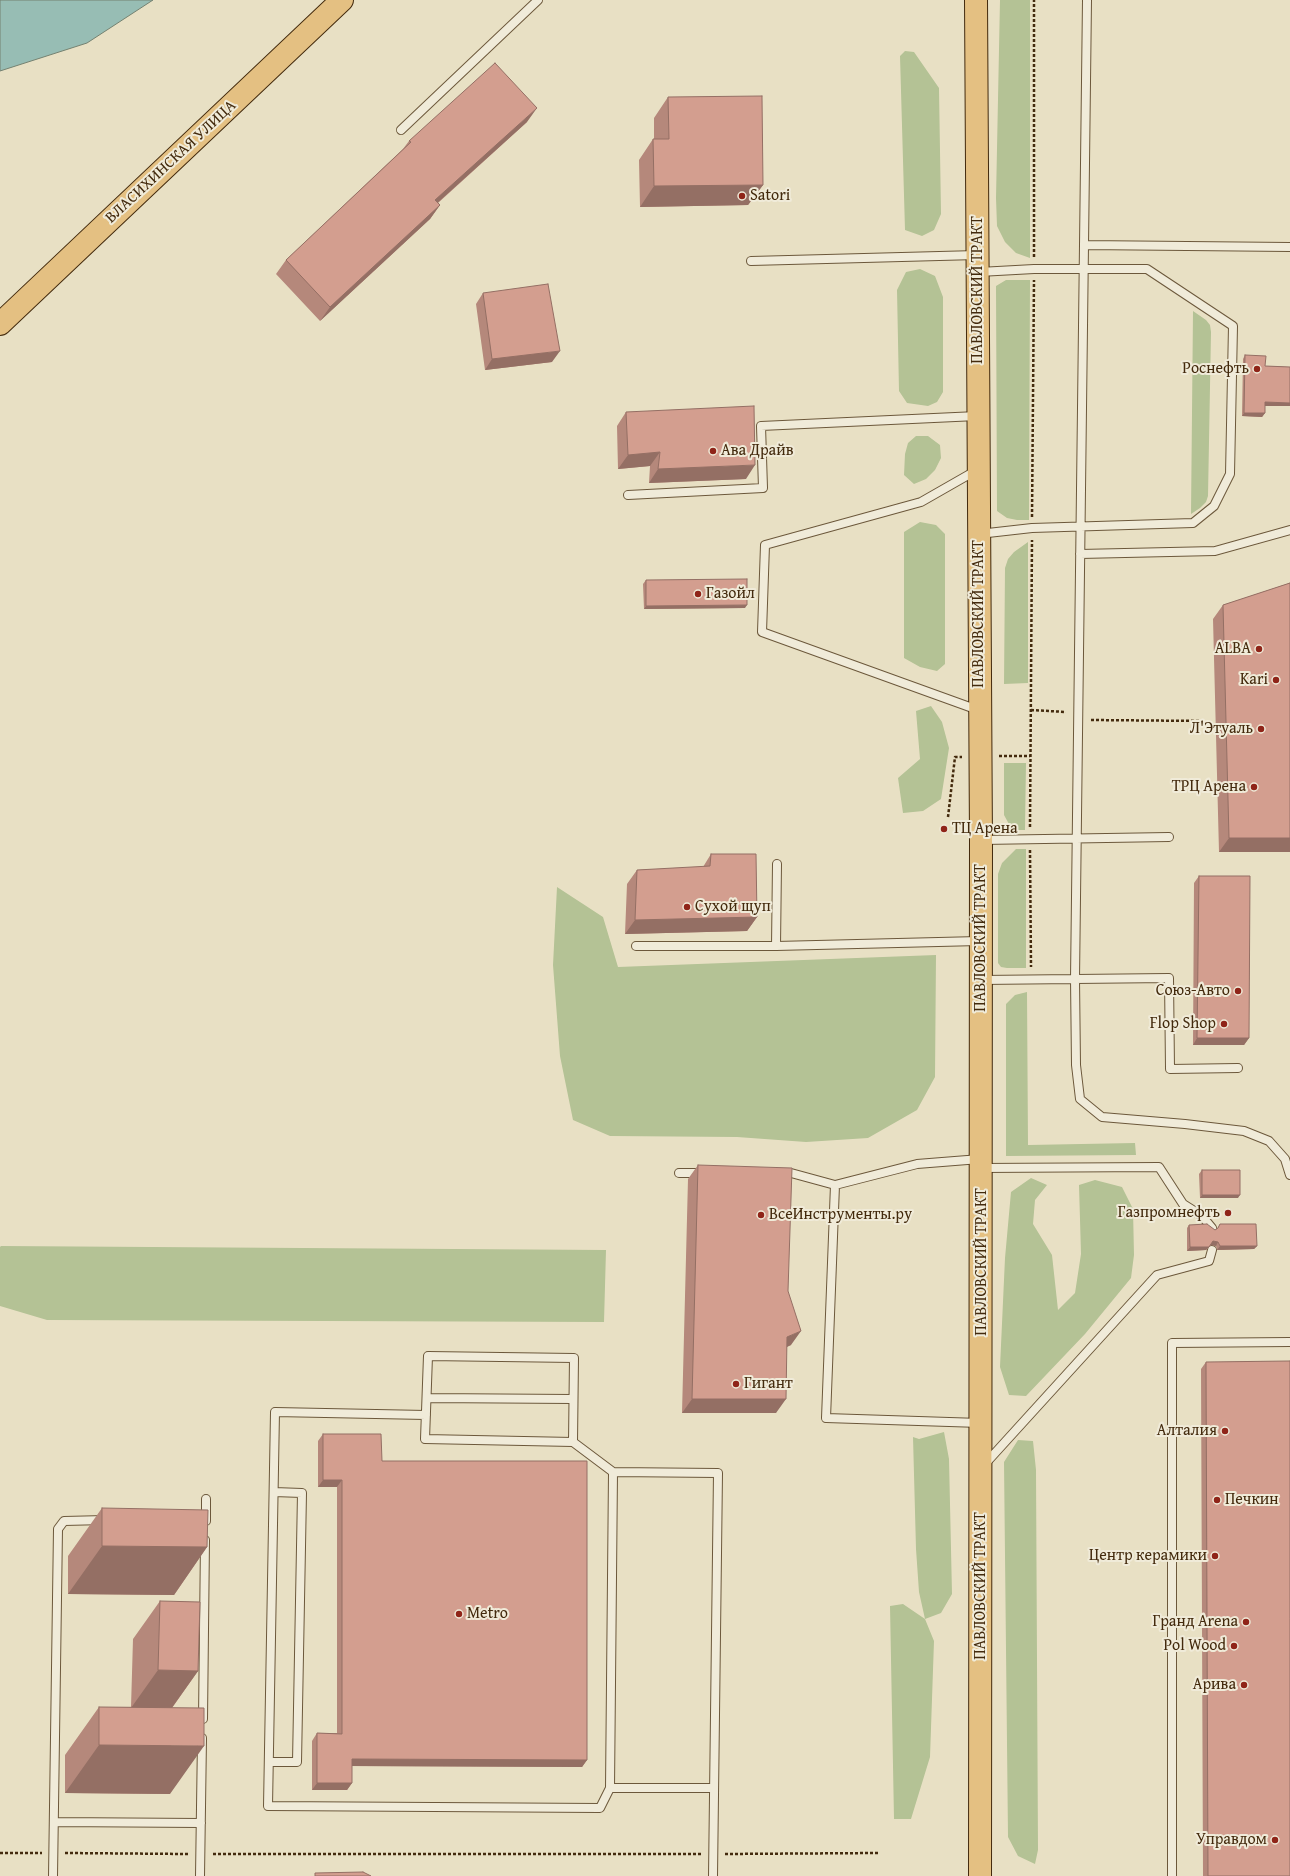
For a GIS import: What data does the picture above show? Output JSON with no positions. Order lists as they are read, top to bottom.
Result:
{
  "streets": {
    "main road": ["ВЛАСИХИНСКАЯ УЛИЦА", "ПАВЛОВСКИЙ ТРАКТ"]
  },
  "places": [
    "Satori",
    "Роснефть",
    "Ава Драйв",
    "Газойл",
    "ALBA",
    "Kari",
    "Л'Этуаль",
    "ТРЦ Арена",
    "ТЦ Арена",
    "Сухой щуп",
    "Союз-Авто",
    "Flop Shop",
    "Газпромнефть",
    "ВсеИнструменты.ру",
    "Гигант",
    "Алталия",
    "Печкин",
    "Центр керамики",
    "Metro",
    "Гранд Arena",
    "Pol Wood",
    "Арива",
    "Управдом"
  ]
}
